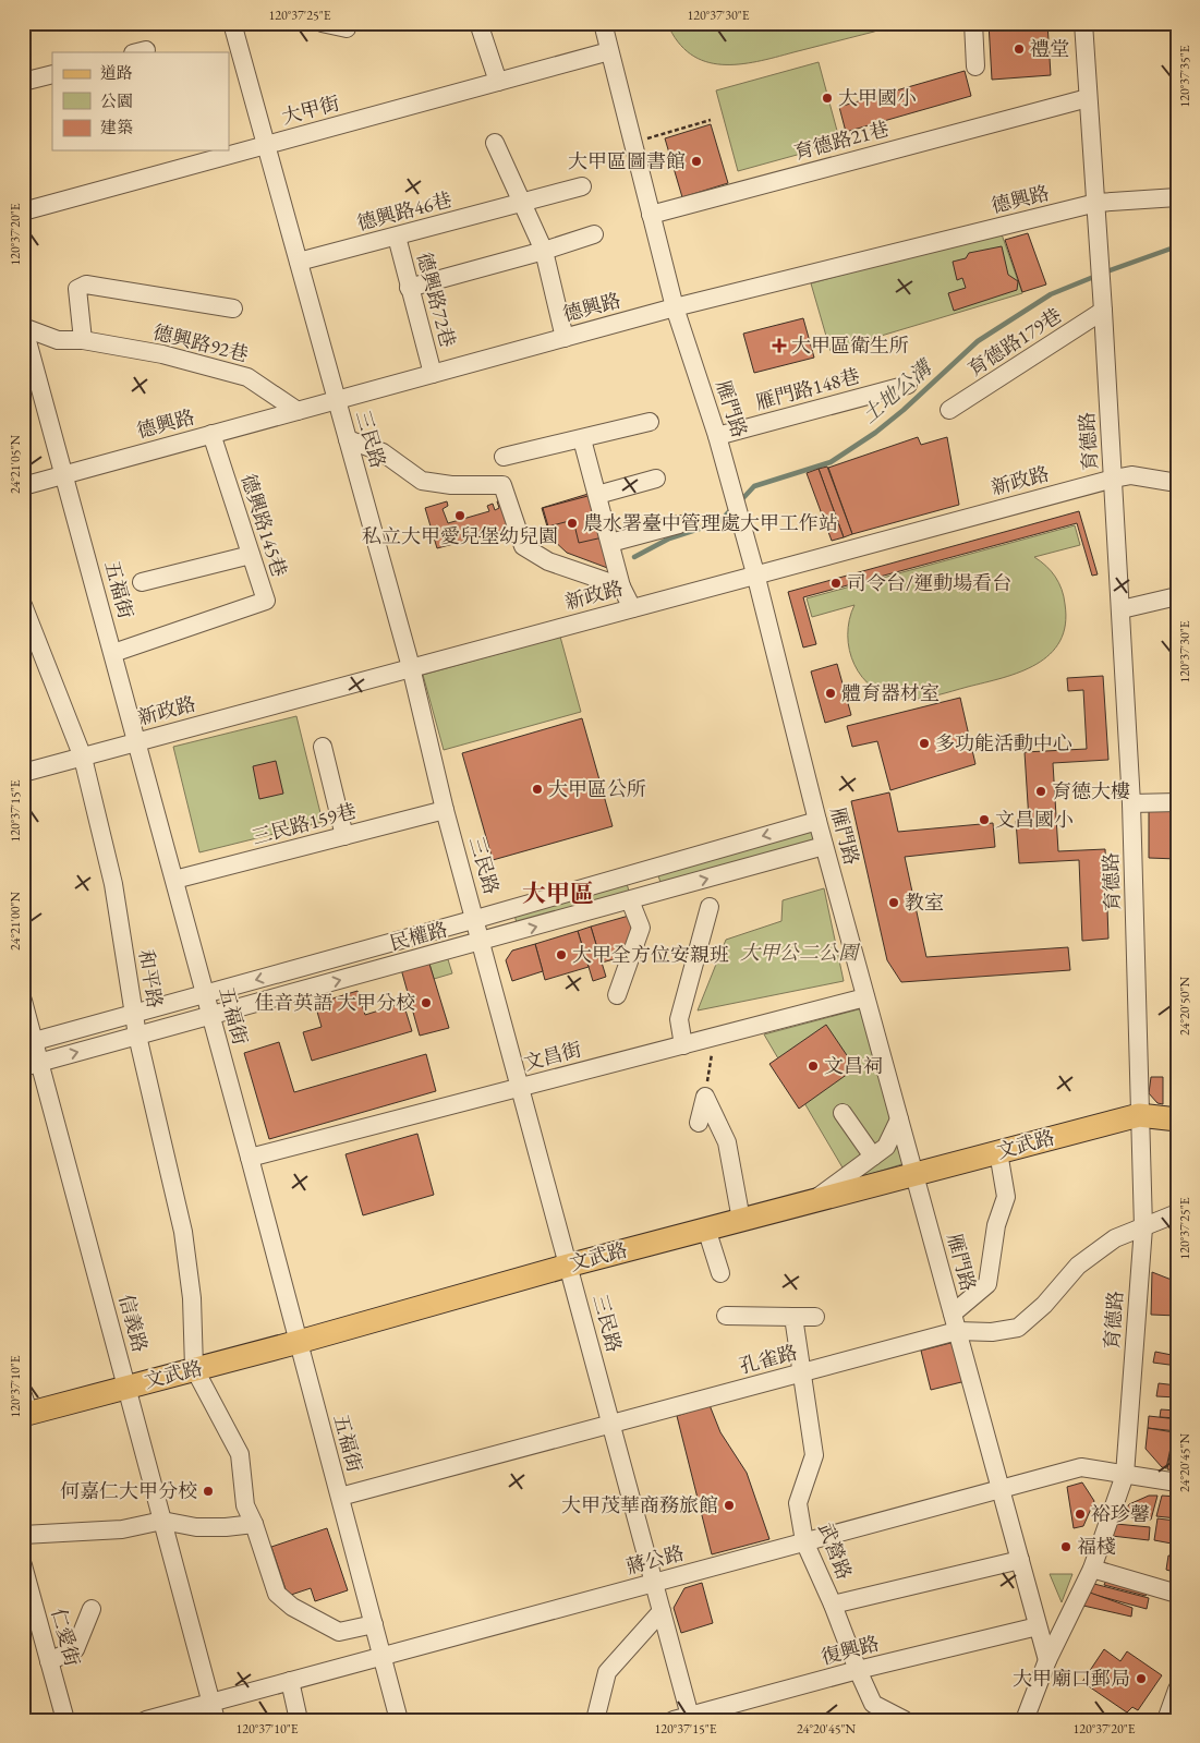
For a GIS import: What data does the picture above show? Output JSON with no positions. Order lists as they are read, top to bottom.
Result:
{
  "streets": {
    "main road": ["文武路"],
    "street": [
      "大甲街",
      "育德路21巷",
      "德興路",
      "德興路46巷",
      "德興路72巷",
      "育德路179巷",
      "德興路92巷",
      "雁門路148巷",
      "雁門路",
      "三民路",
      "育德路",
      "新政路",
      "德興路145巷",
      "五福街",
      "三民路159巷",
      "民權路",
      "和平路",
      "文昌街",
      "信義路",
      "孔雀路",
      "武營路",
      "蔣公路",
      "仁愛街",
      "復興路"
    ]
  },
  "crossings": [
    ["大甲街", "雁門路"],
    ["大甲街", "三民路"],
    ["育德路21巷", "雁門路"],
    ["育德路21巷", "育德路"],
    ["德興路", "德興路72巷"],
    ["德興路", "德興路92巷"],
    ["德興路", "雁門路"],
    ["德興路", "三民路"],
    ["德興路", "育德路"],
    ["德興路", "德興路145巷"],
    ["德興路", "五福街"],
    ["德興路46巷", "德興路72巷"],
    ["德興路46巷", "三民路"],
    ["育德路179巷", "育德路"],
    ["德興路92巷", "五福街"],
    ["雁門路148巷", "雁門路"],
    ["雁門路", "育德路"],
    ["雁門路", "新政路"],
    ["雁門路", "民權路"],
    ["雁門路", "文昌街"],
    ["雁門路", "文武路"],
    ["雁門路", "孔雀路"],
    ["雁門路", "蔣公路"],
    ["雁門路", "復興路"],
    ["三民路", "新政路"],
    ["三民路", "三民路159巷"],
    ["三民路", "民權路"],
    ["三民路", "文昌街"],
    ["三民路", "文武路"],
    ["三民路", "孔雀路"],
    ["三民路", "蔣公路"],
    ["三民路", "復興路"],
    ["育德路", "新政路"],
    ["育德路", "文武路"],
    ["育德路", "孔雀路"],
    ["育德路", "蔣公路"],
    ["新政路", "五福街"],
    ["新政路", "和平路"],
    ["德興路145巷", "五福街"],
    ["五福街", "三民路159巷"],
    ["五福街", "民權路"],
    ["五福街", "文昌街"],
    ["五福街", "文武路"],
    ["五福街", "孔雀路"],
    ["五福街", "蔣公路"],
    ["民權路", "和平路"],
    ["民權路", "信義路"],
    ["和平路", "文武路"],
    ["文武路", "信義路"],
    ["信義路", "蔣公路"],
    ["孔雀路", "武營路"],
    ["武營路", "蔣公路"],
    ["武營路", "復興路"]
  ],
  "districts": ["大甲區"],
  "water": ["土地公溝"],
  "parks": ["大甲公二公園"],
  "places": {
    "other": [
      "禮堂",
      "大甲國小",
      "大甲區圖書館",
      "私立大甲愛兒堡幼兒園",
      "農水署臺中管理處大甲工作站",
      "司令台/運動場看台",
      "體育器材室",
      "多功能活動中心",
      "大甲區公所",
      "育德大樓",
      "文昌國小",
      "教室",
      "大甲全方位安親班",
      "佳音英語 大甲分校",
      "文昌祠",
      "何嘉仁大甲分校",
      "大甲茂華商務旅館",
      "裕珍馨",
      "福棧",
      "大甲廟口郵局"
    ],
    "health": ["大甲區衛生所"]
  },
  "legend": ["道路", "公園", "建築"],
  "coordinates": [
    "120°37'25\"E",
    "120°37'30\"E",
    "120°37'35\"E",
    "120°37'20\"E",
    "24°21'05\"N",
    "120°37'15\"E",
    "24°21'00\"N",
    "24°20'50\"N",
    "120°37'10\"E",
    "24°20'45\"N"
  ]
}
